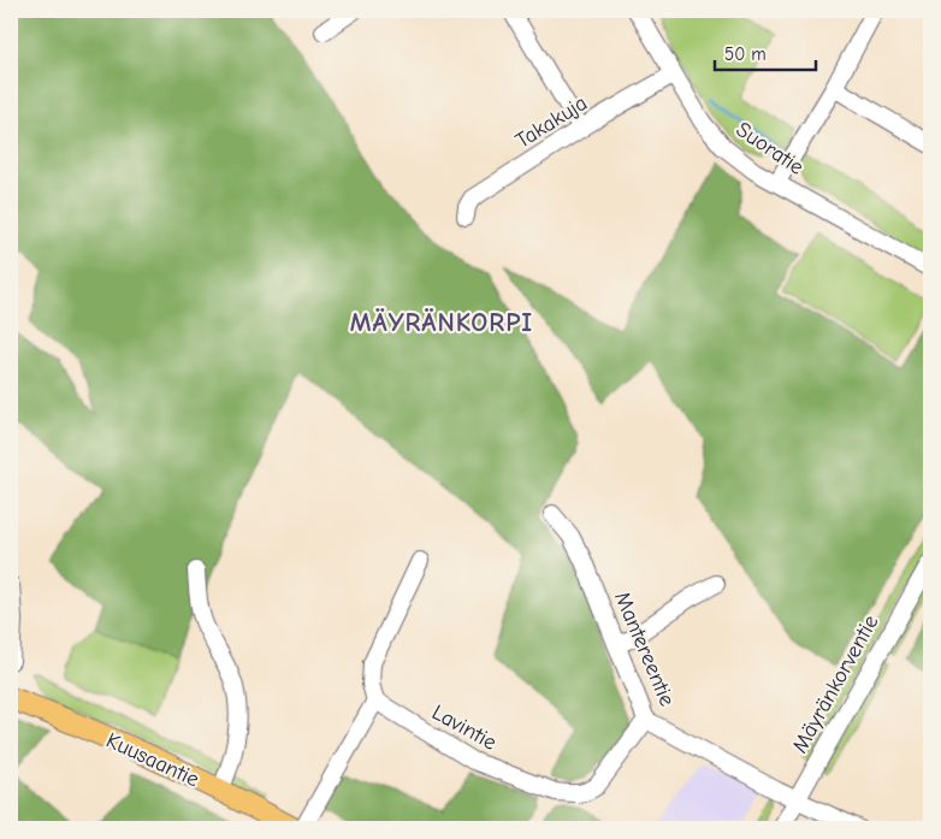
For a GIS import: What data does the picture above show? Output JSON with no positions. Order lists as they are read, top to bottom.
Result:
{
  "streets": {
    "main road": ["Kuusaantie"],
    "street": [
      "Takakuja",
      "Suoratie",
      "Mantereentie",
      "Mäyränkorventie",
      "Lavintie"
    ]
  },
  "crossings": [
    ["Takakuja", "Suoratie"],
    ["Mantereentie", "Mäyränkorventie"],
    ["Mantereentie", "Lavintie"]
  ],
  "districts": ["MÄYRÄNKORPI"],
  "scale_bar": "50 m"
}
